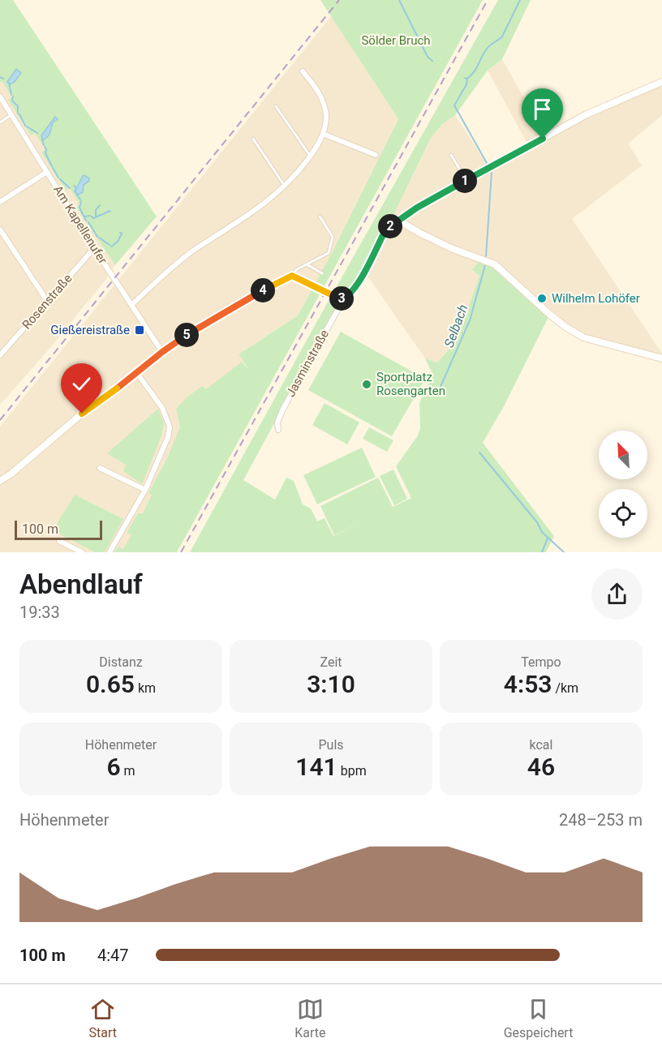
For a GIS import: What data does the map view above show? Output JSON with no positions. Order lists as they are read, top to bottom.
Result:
{
  "streets": {
    "street": ["Am Kapellenufer", "Rosenstraße", "Jasminstraße"]
  },
  "crossings": [
    ["Am Kapellenufer", "Rosenstraße"]
  ],
  "water": ["Selbach"],
  "parks": ["Sölder Bruch"],
  "places": {
    "other": ["Wilhelm Lohöfer", "Sportplatz Rosengarten"],
    "transit": ["Gießereistraße"]
  },
  "scale_bar": "100 m",
  "north": "top left",
  "page": {
    "pins": [
      "1",
      "2",
      "4",
      "3",
      "5"
    ],
    "scale": "100 m",
    "heading": ["Abendlauf", "19:33"],
    "stats": [
      ["Distanz", "0.65 km"],
      ["Zeit", "3:10"],
      ["Tempo", "4:53 /km"],
      ["Höhenmeter", "6 m"],
      ["Puls", "141 bpm"],
      ["kcal", "46"]
    ],
    "chart": ["Höhenmeter", "248–253 m"],
    "list": [
      {
        "name": "100 m",
        "note": "4:47"
      }
    ],
    "tabs": ["Start", "Karte", "Gespeichert"]
  }
}
